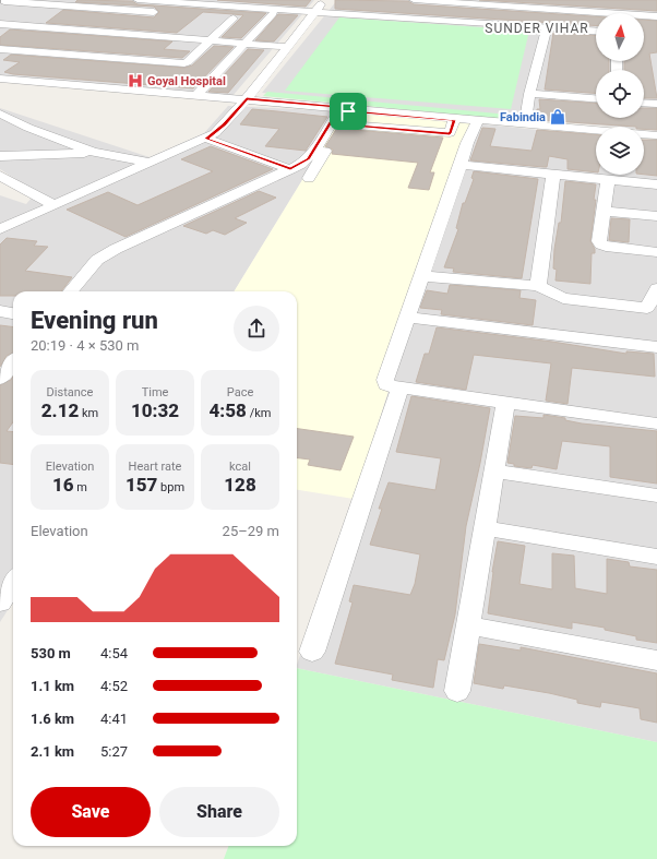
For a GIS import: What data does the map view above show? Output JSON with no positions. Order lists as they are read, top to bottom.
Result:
{
  "districts": ["SUNDER VIHAR"],
  "places": {
    "hospital": ["Goyal Hospital"],
    "shop": ["Fabindia"]
  },
  "north": "top",
  "page": {
    "heading": ["Evening run", "20:19 · 4 × 530 m"],
    "stats": [
      ["Distance", "2.12 km"],
      ["Time", "10:32"],
      ["Pace", "4:58 /km"],
      ["Elevation", "16 m"],
      ["Heart rate", "157 bpm"],
      ["kcal", "128"]
    ],
    "chart": ["Elevation", "25–29 m"],
    "list": [
      {
        "name": "530 m",
        "note": "4:54"
      },
      {
        "name": "1.1 km",
        "note": "4:52"
      },
      {
        "name": "1.6 km",
        "note": "4:41"
      },
      {
        "name": "2.1 km",
        "note": "5:27"
      }
    ],
    "buttons": ["Save", "Share"]
  }
}
